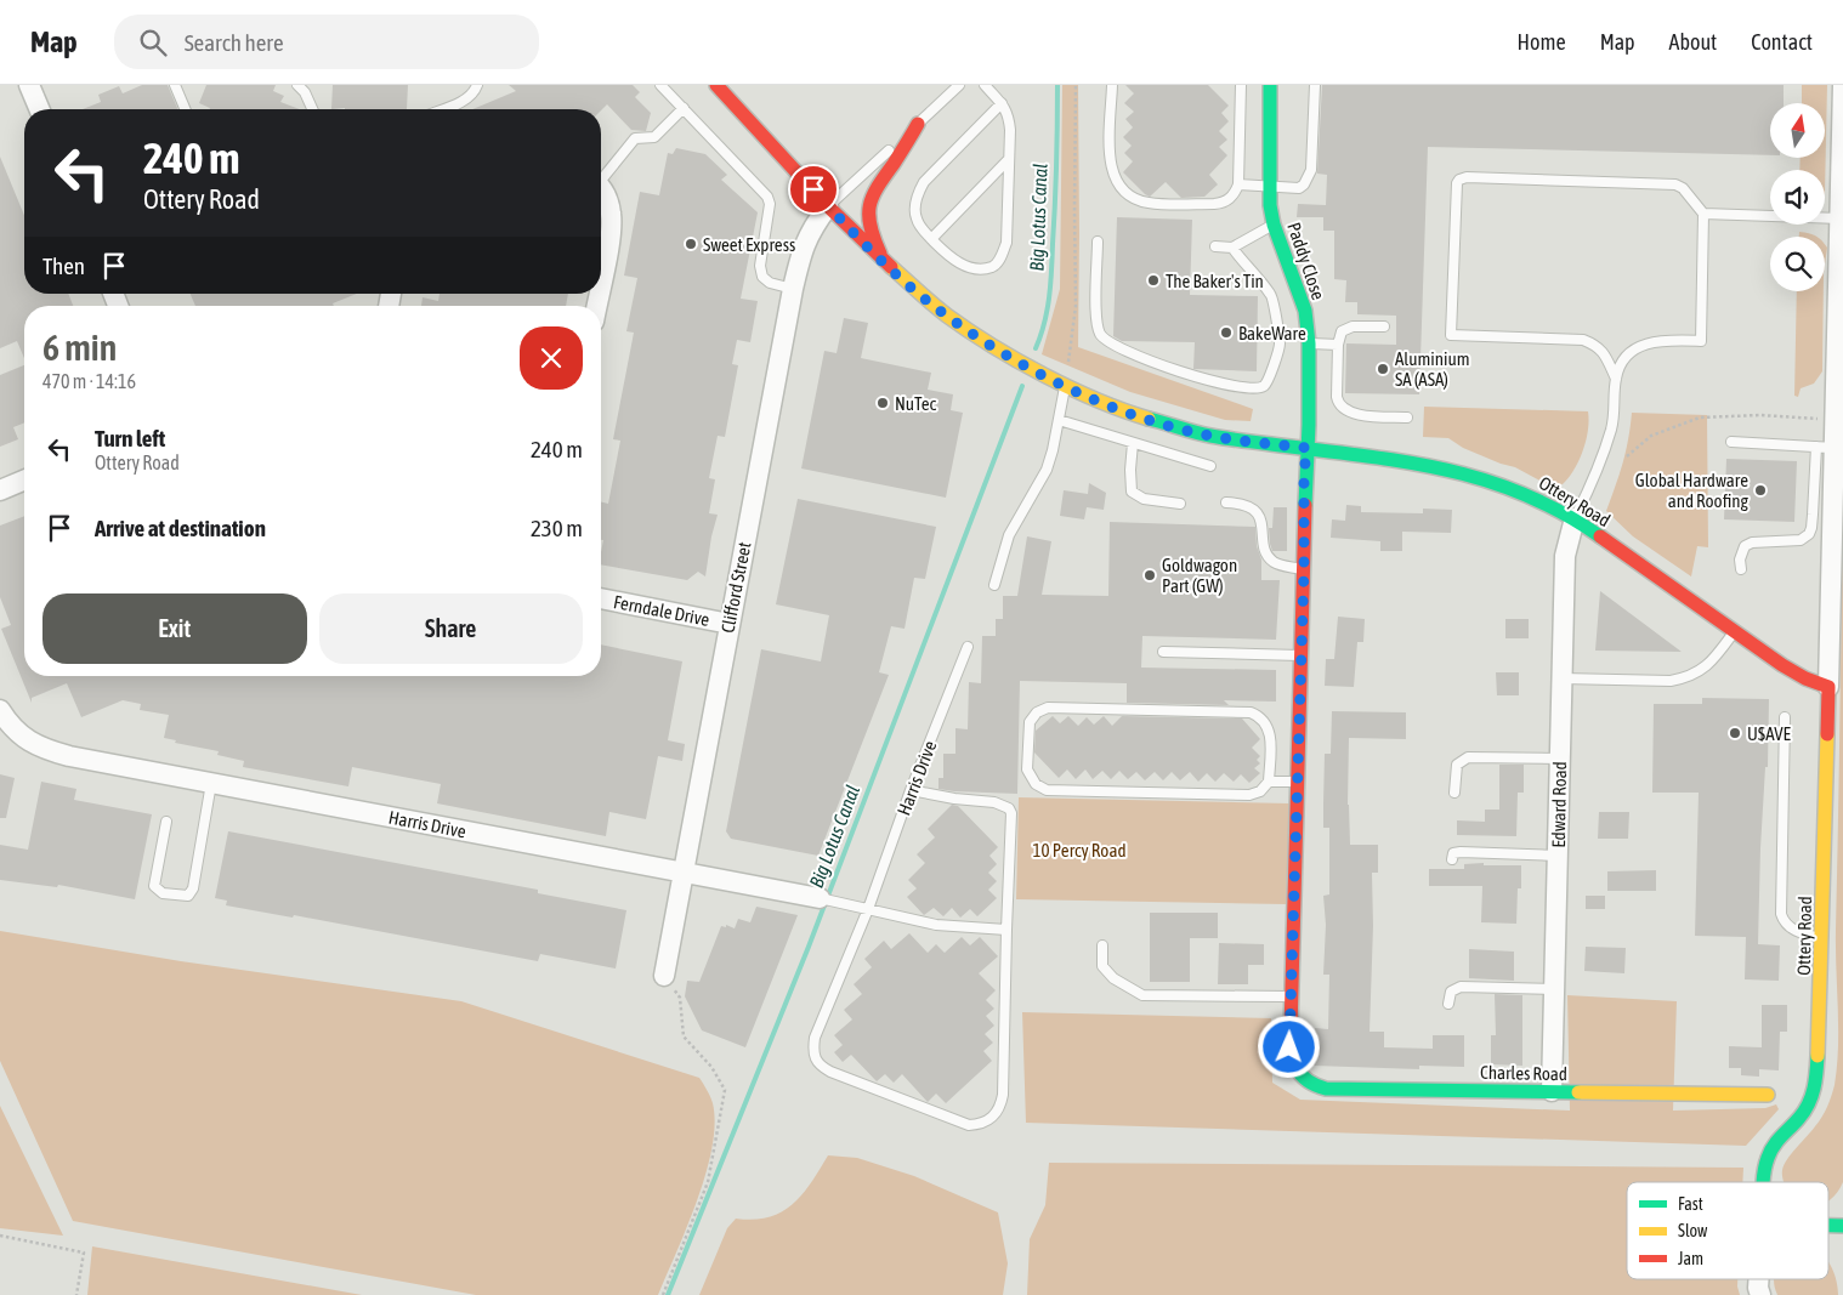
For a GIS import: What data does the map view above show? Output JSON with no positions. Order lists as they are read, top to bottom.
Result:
{
  "streets": {
    "street": [
      "Paddy Close",
      "Ottery Road",
      "Clifford Street",
      "Ferndale Drive",
      "Harris Drive",
      "Edward Road",
      "Charles Road"
    ]
  },
  "crossings": [
    ["Paddy Close", "Ottery Road"],
    ["Paddy Close", "Charles Road"],
    ["Ottery Road", "Clifford Street"],
    ["Ottery Road", "Edward Road"],
    ["Clifford Street", "Ferndale Drive"],
    ["Clifford Street", "Harris Drive"],
    ["Edward Road", "Charles Road"]
  ],
  "water": ["Big Lotus Canal"],
  "parks": ["10 Percy Road"],
  "places": [
    "Sweet Express",
    "The Baker's Tin",
    "BakeWare",
    "Aluminium SA (ASA)",
    "NuTec",
    "Global Hardware and Roofing",
    "Goldwagon Part (GW)",
    "U$AVE"
  ],
  "legend": ["Fast", "Slow", "Jam"],
  "north": "top",
  "page": {
    "header": "Map",
    "search": "Search here",
    "nav": [
      "Home",
      "Map",
      "About",
      "Contact"
    ],
    "turn": ["240 m", "Ottery Road"],
    "then": "Then",
    "heading": ["6 min", "470 m · 14:16"],
    "list": [
      {
        "name": "Turn left",
        "note": "Ottery Road",
        "value": "240 m"
      },
      {
        "name": "Arrive at destination",
        "value": "230 m"
      }
    ],
    "buttons": ["Exit", "Share"]
  }
}
